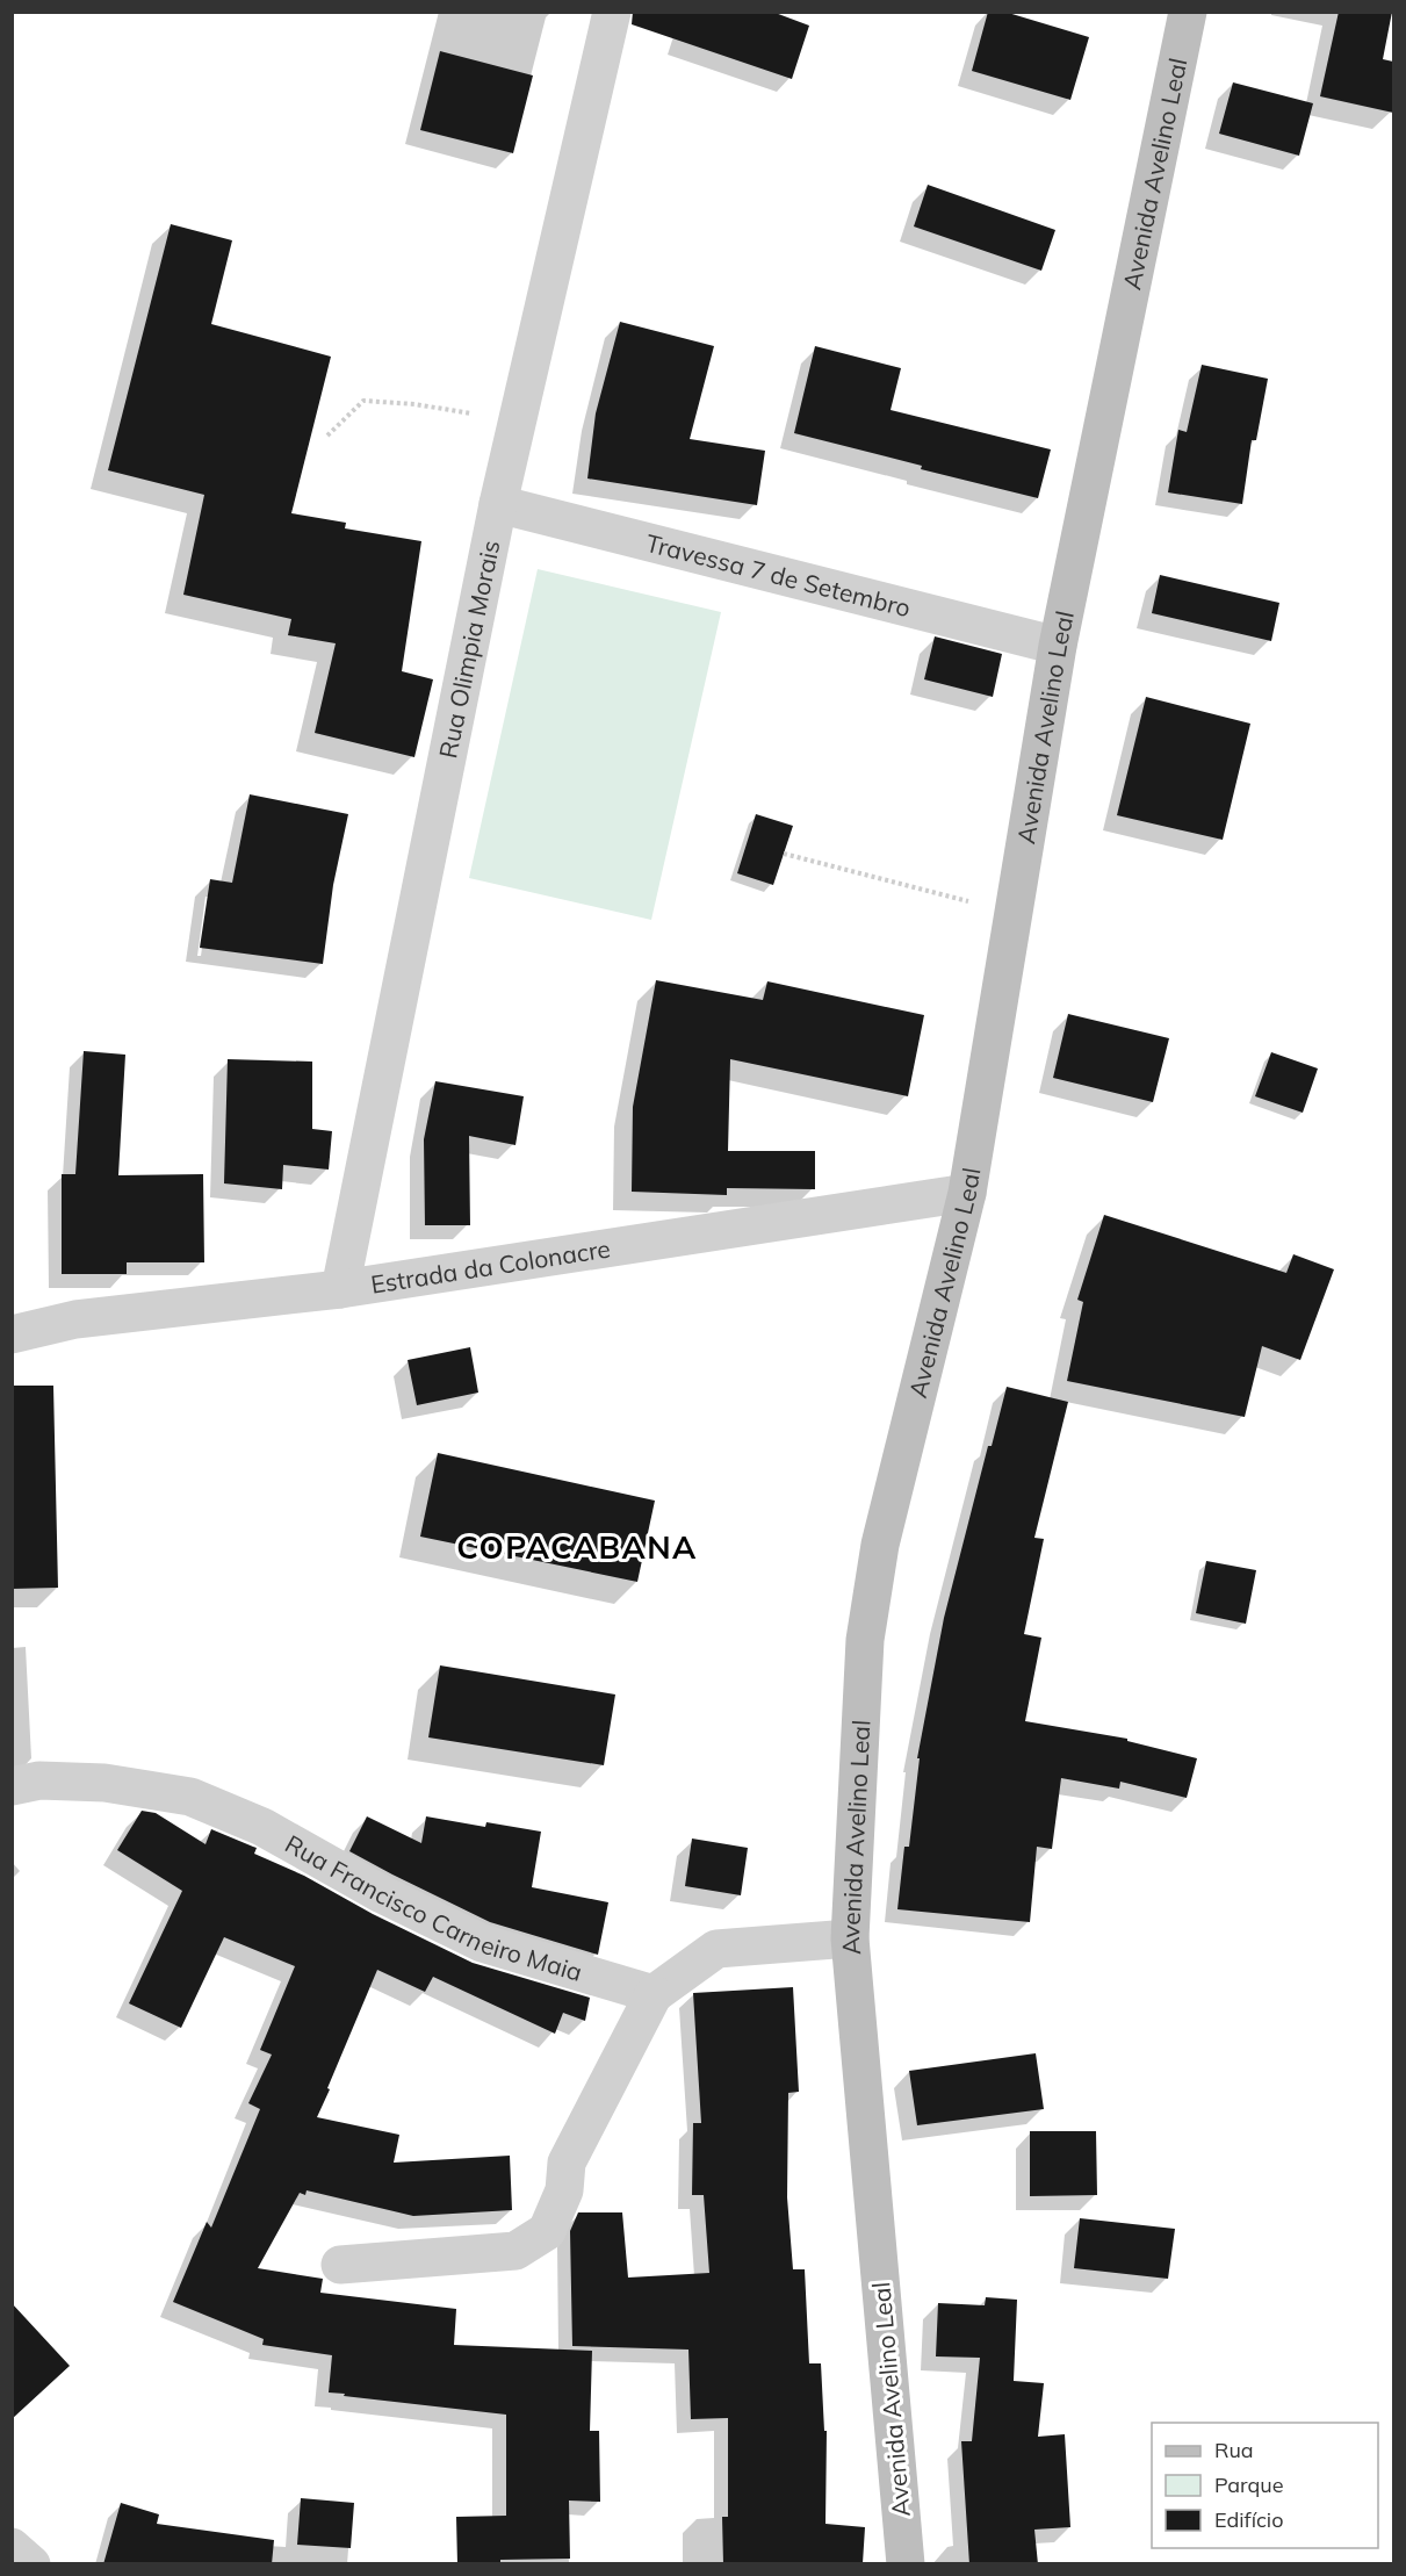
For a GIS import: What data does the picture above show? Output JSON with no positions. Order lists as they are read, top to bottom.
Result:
{
  "streets": {
    "main road": ["Avenida Avelino Leal"],
    "street": [
      "Travessa 7 de Setembro",
      "Rua Olimpia Morais",
      "Estrada da Colonacre",
      "Rua Francisco Carneiro Maia"
    ]
  },
  "crossings": [
    ["Avenida Avelino Leal", "Travessa 7 de Setembro"],
    ["Avenida Avelino Leal", "Estrada da Colonacre"],
    ["Travessa 7 de Setembro", "Rua Olimpia Morais"],
    ["Rua Olimpia Morais", "Estrada da Colonacre"]
  ],
  "districts": ["COPACABANA"],
  "legend": ["Rua", "Parque", "Edifício"]
}
